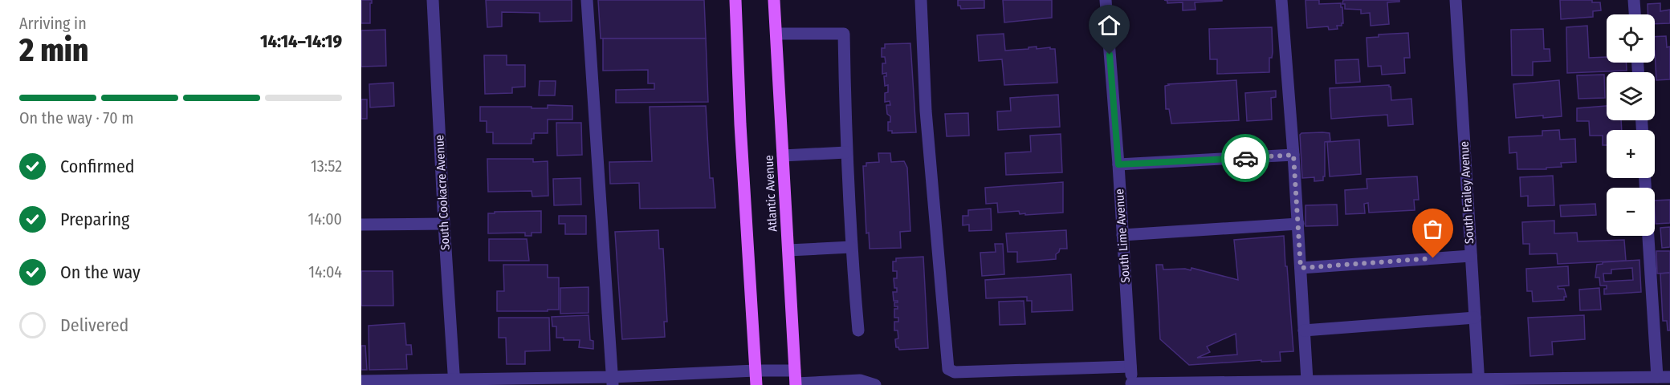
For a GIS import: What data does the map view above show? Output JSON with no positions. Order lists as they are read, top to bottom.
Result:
{
  "streets": {
    "main road": ["Atlantic Avenue"],
    "street": ["South Cookacre Avenue", "South Frailey Avenue", "South Lime Avenue"]
  },
  "page": {
    "heading": ["2 min", "Arriving in", "14:14–14:19"],
    "map_buttons": ["+", "−"],
    "bar": "On the way · 70 m",
    "list": [
      ["Confirmed", "13:52"],
      ["Preparing", "14:00"],
      ["On the way", "14:04"],
      "Delivered"
    ]
  }
}
